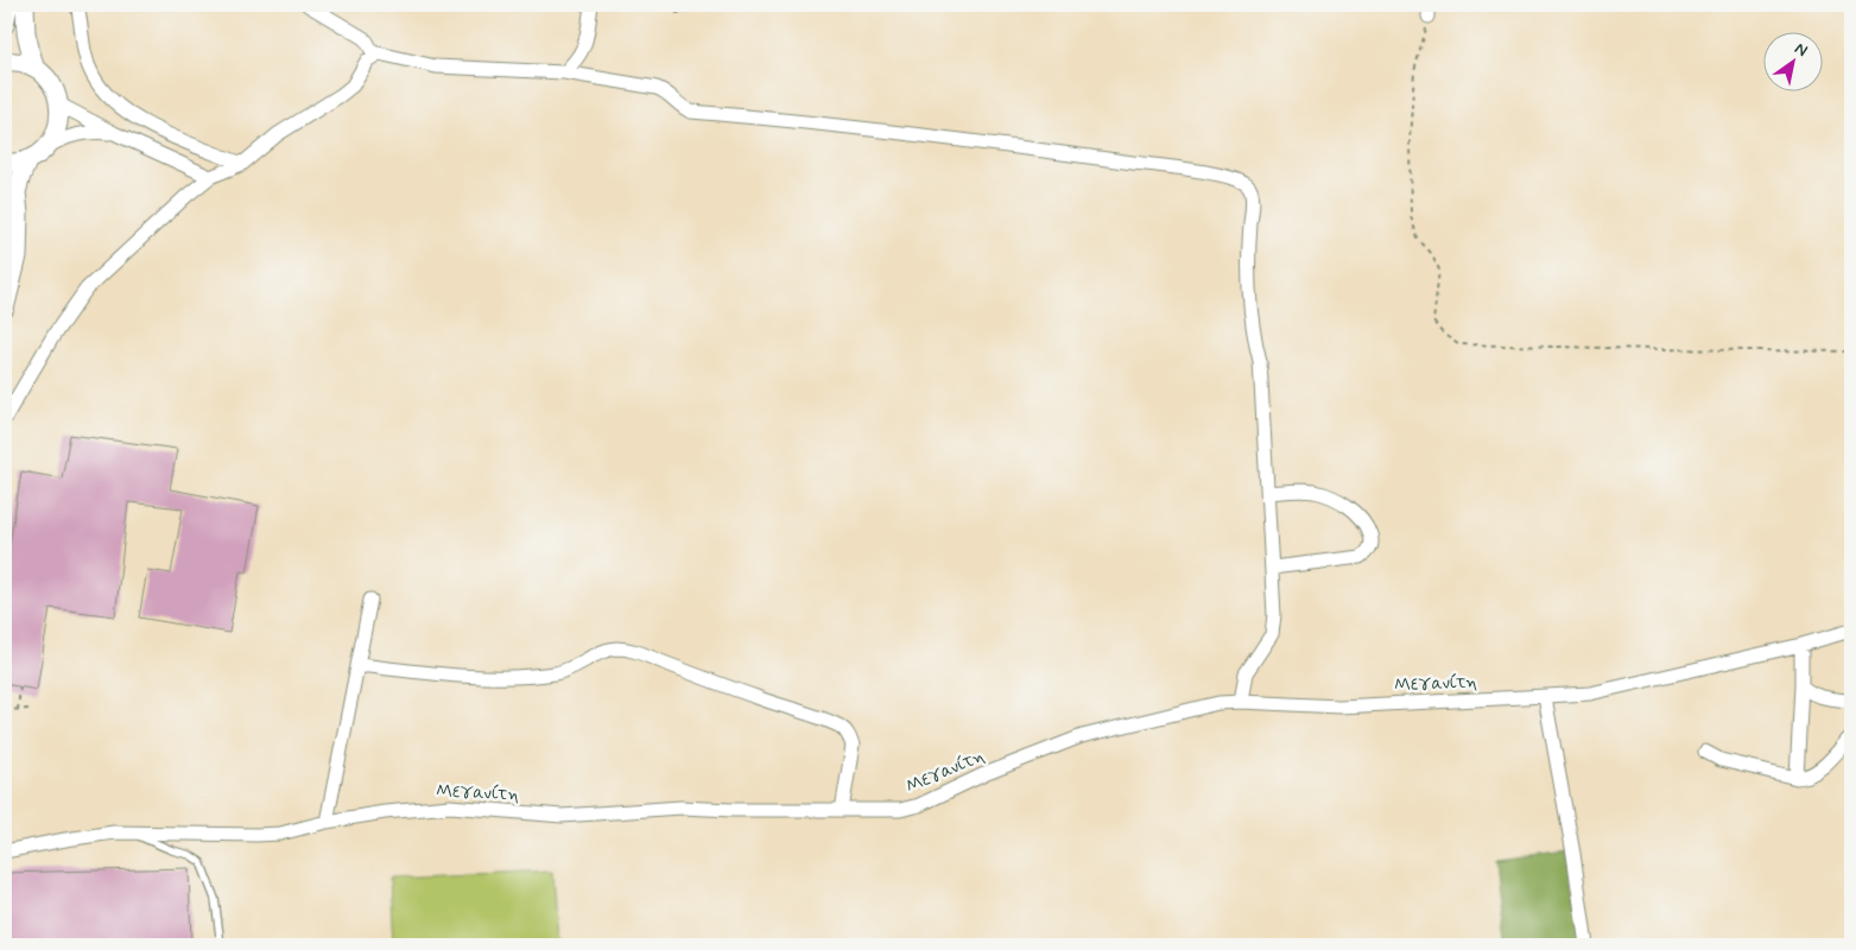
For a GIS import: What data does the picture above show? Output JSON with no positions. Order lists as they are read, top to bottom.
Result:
{
  "streets": {
    "street": ["Μεγανίτη"]
  },
  "north": "top right"
}
